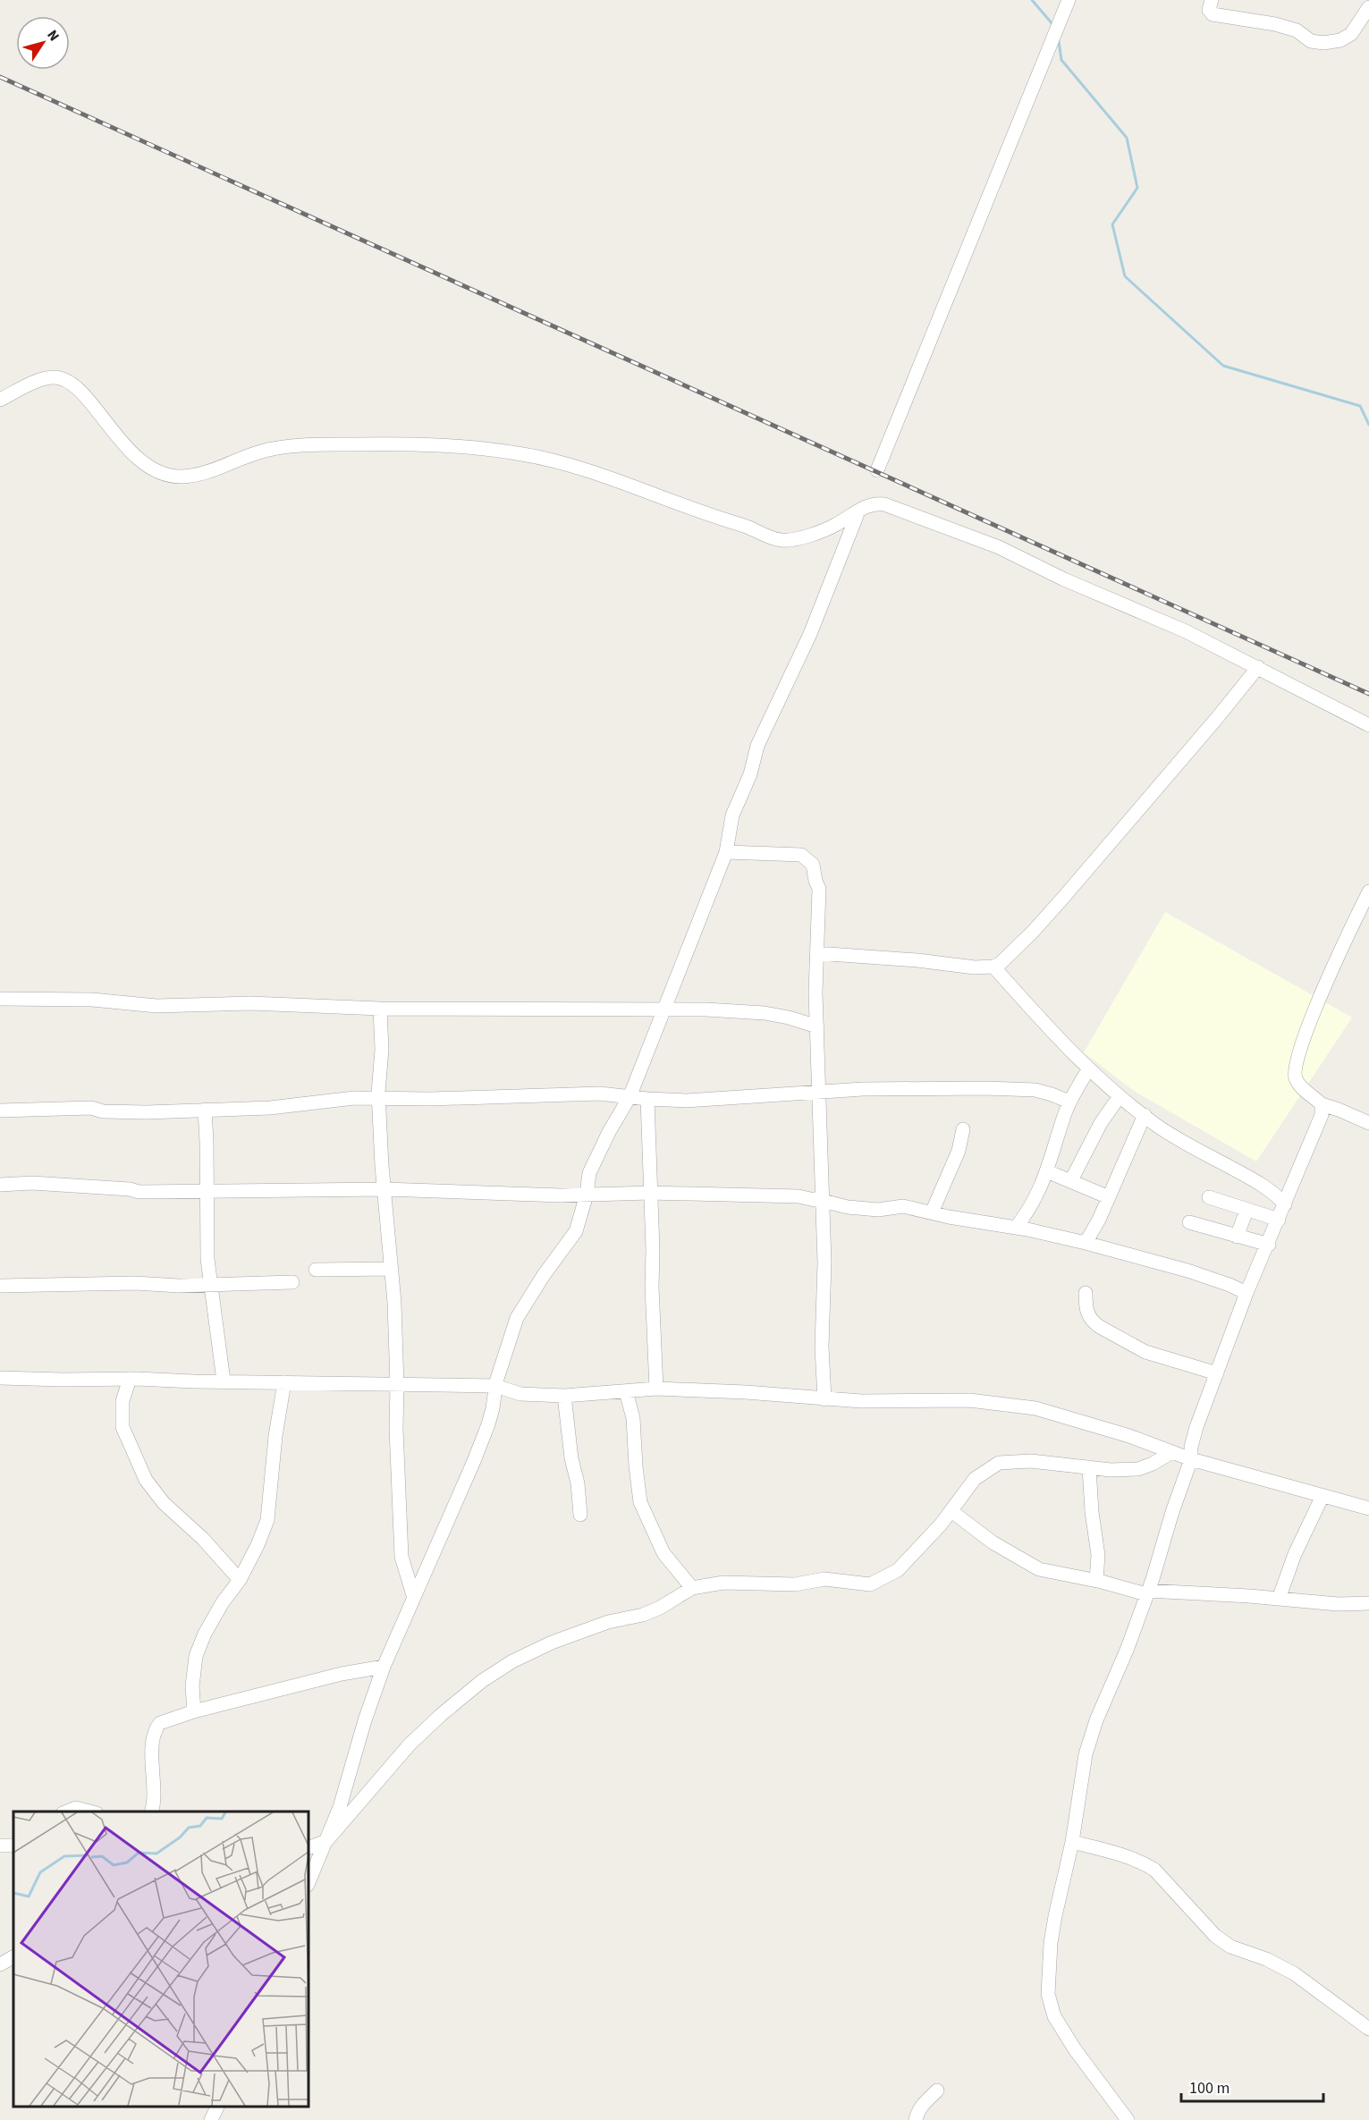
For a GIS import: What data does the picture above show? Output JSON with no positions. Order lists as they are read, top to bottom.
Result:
{
  "scale_bar": "100 m",
  "north": "top right"
}
